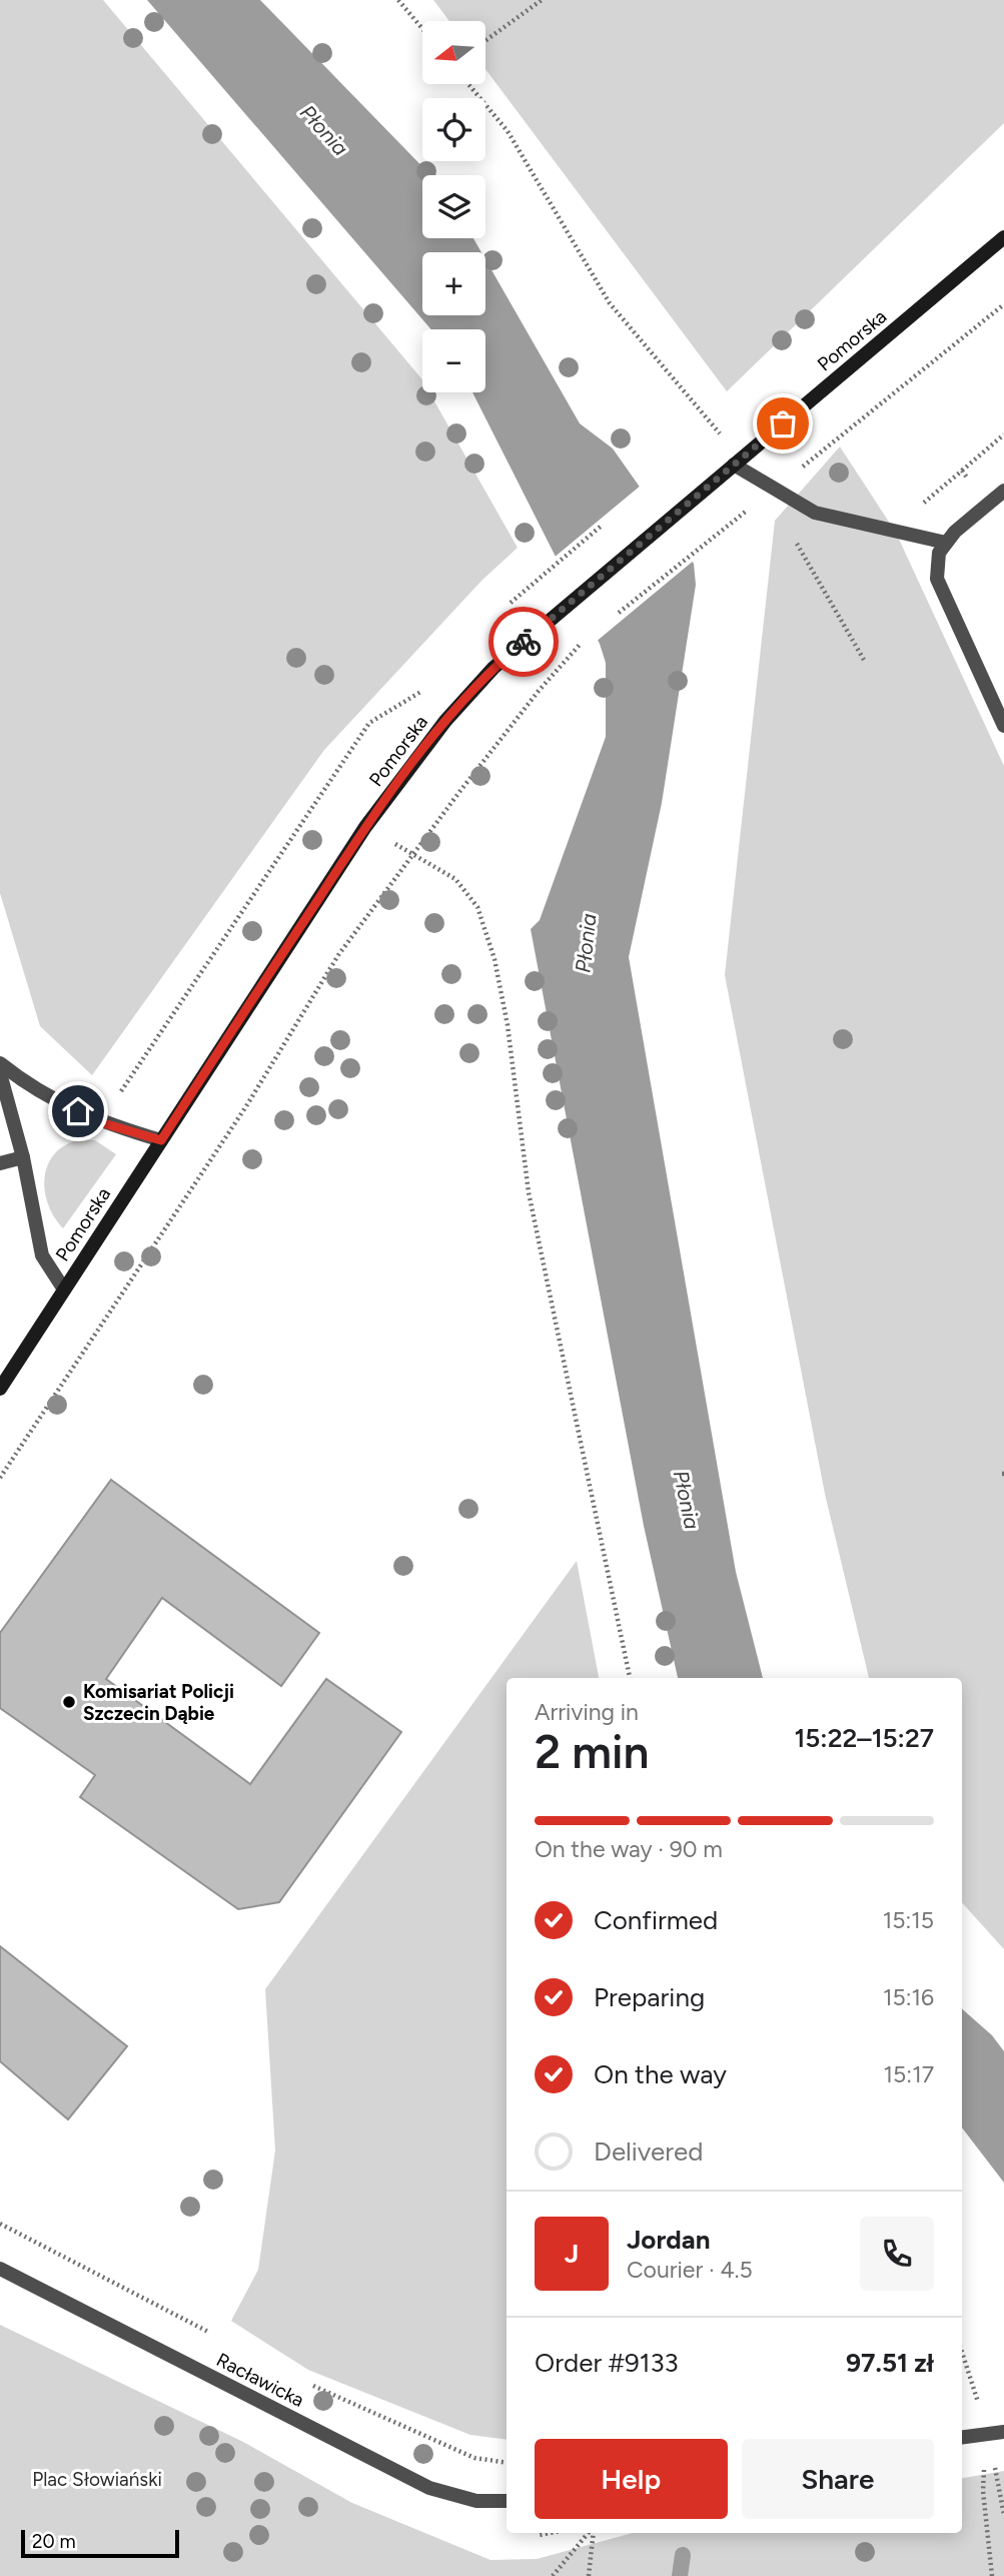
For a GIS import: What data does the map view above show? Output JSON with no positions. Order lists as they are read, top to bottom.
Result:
{
  "streets": {
    "street": ["Pomorska", "Racławicka"]
  },
  "water": ["Płonia"],
  "parks": ["Plac Słowiański"],
  "places": ["Komisariat Policji Szczecin Dąbie"],
  "scale_bar": "20 m",
  "north": "left",
  "page": {
    "map_buttons": ["+", "−"],
    "heading": ["2 min", "Arriving in", "15:22–15:27"],
    "panel": [
      "Jordan",
      "Courier · 4.5",
      "Order #9133",
      "97.51 zł"
    ],
    "bar": "On the way · 90 m",
    "list": [
      ["Confirmed", "15:15"],
      ["Preparing", "15:16"],
      ["On the way", "15:17"],
      "Delivered"
    ],
    "round": "J",
    "buttons": ["Help", "Share"],
    "scale": "20 m"
  }
}
